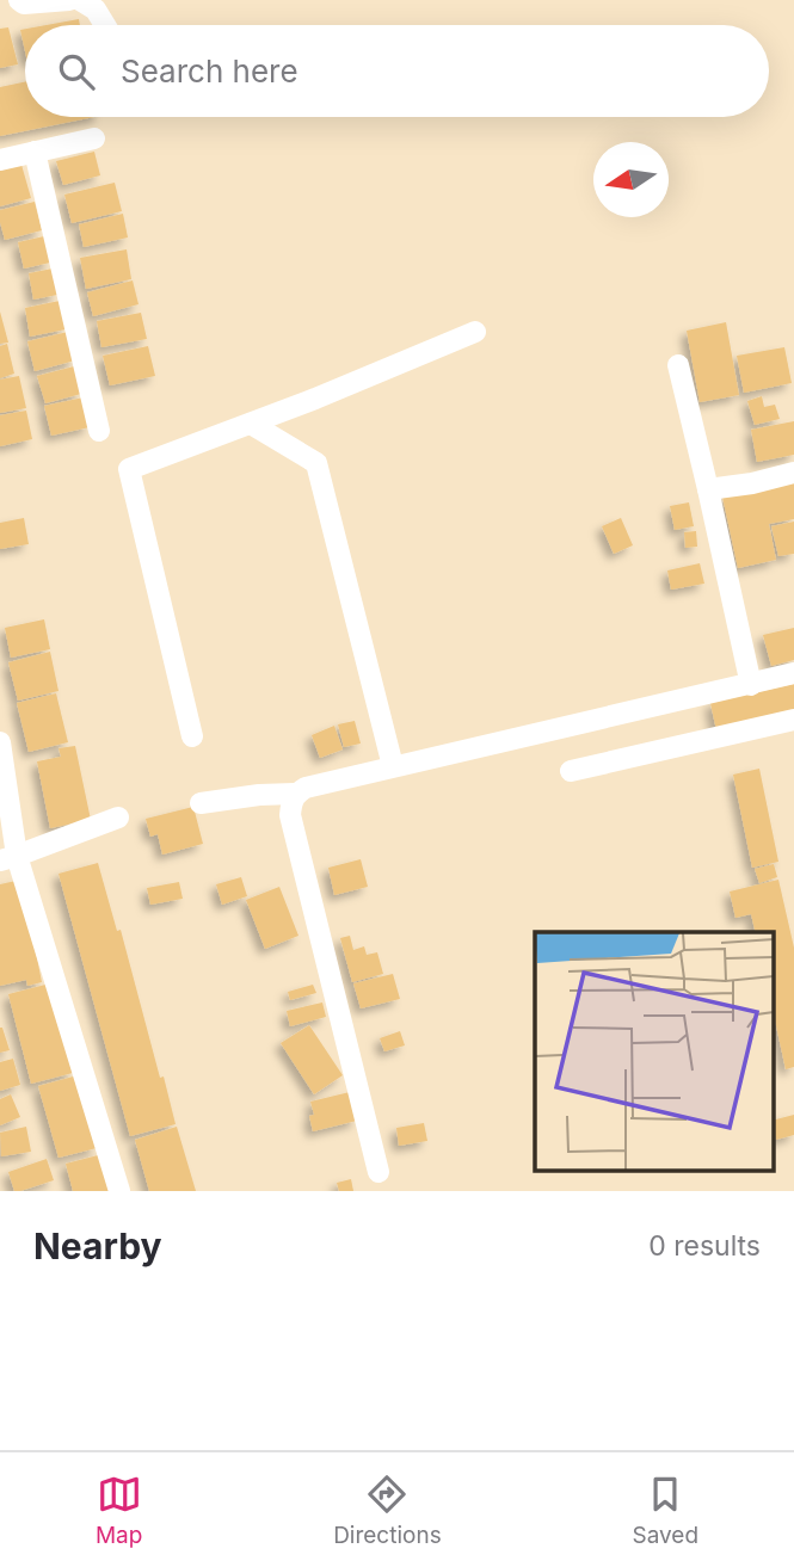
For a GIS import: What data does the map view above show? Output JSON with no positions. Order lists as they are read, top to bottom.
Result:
{
  "north": "left",
  "page": {
    "search": "Search here",
    "heading": ["Nearby", "0 results"],
    "nav": ["Map", "Directions", "Saved"]
  }
}
